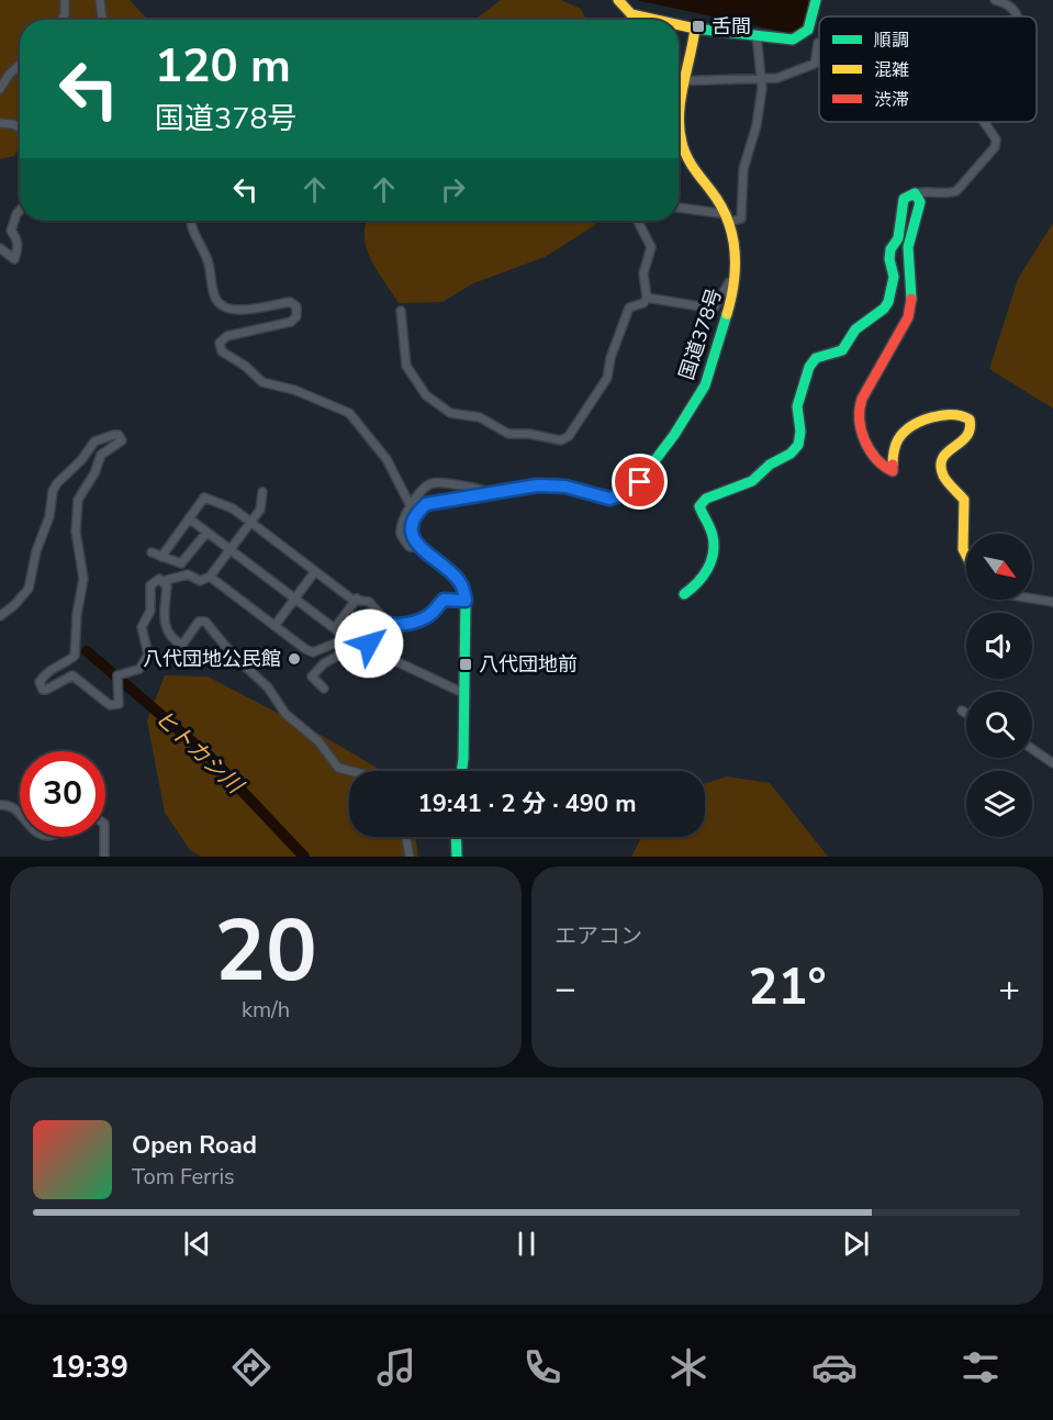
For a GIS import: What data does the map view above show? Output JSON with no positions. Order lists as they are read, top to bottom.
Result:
{
  "streets": {
    "main road": ["国道378号"]
  },
  "water": ["ヒトカシ川"],
  "places": {
    "transit": ["舌間", "八代団地前"],
    "other": ["八代団地公民館"]
  },
  "legend": ["順調", "混雑", "渋滞"],
  "north": "bottom right",
  "page": {
    "turn": ["120 m", "国道378号"],
    "limit": "30",
    "trip": "19:41 · 2 分 · 490 m",
    "tile": [
      ["20", "km/h"],
      "エアコン"
    ],
    "heat": ["−", "21°", "+"],
    "song": ["Open Road", "Tom Ferris"],
    "tabs": "19:39"
  }
}
